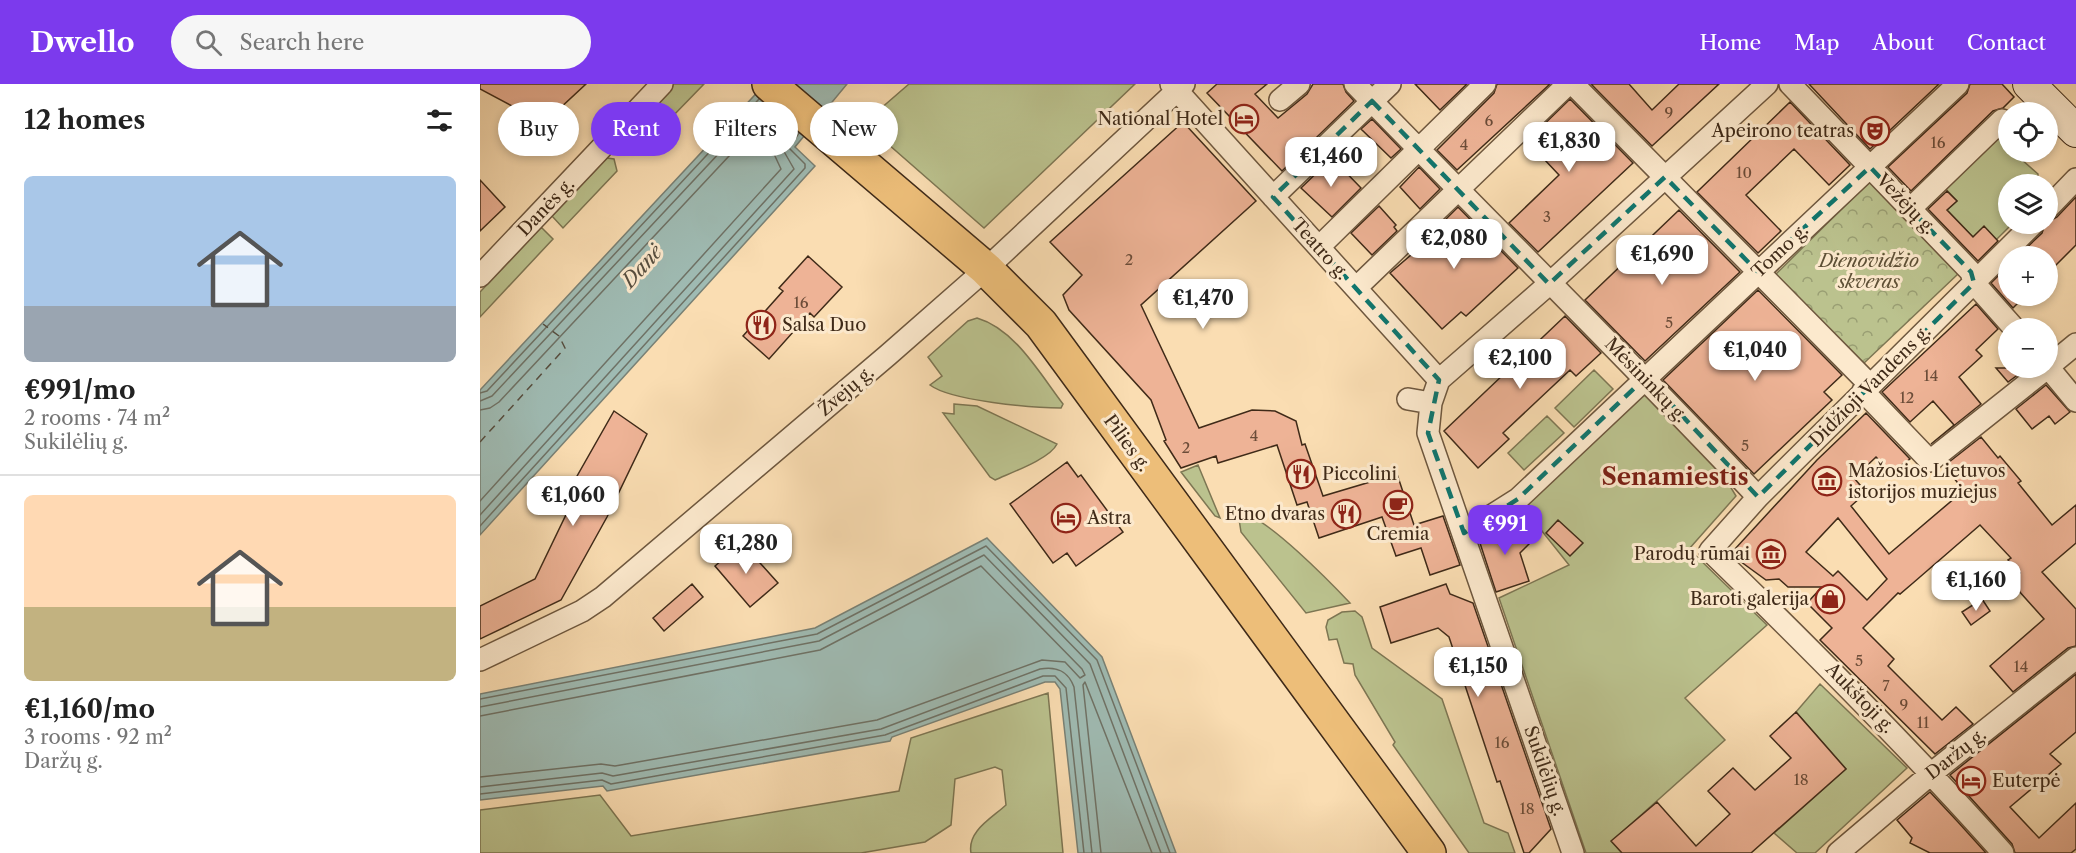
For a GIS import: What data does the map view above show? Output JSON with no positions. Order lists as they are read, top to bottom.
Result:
{
  "streets": {
    "main road": ["Pilies g."],
    "street": [
      "Vežėjų g.",
      "Danės g.",
      "Teatro g.",
      "Tomo g.",
      "Mėsininkų g.",
      "Didžioji Vandens g.",
      "Žvejų g.",
      "Aukštoji g.",
      "Daržų g.",
      "Sukilėlių g."
    ]
  },
  "crossings": [
    ["Vežėjų g.", "Tomo g."],
    ["Vežėjų g.", "Didžioji Vandens g."],
    ["Teatro g.", "Žvejų g."],
    ["Teatro g.", "Sukilėlių g."],
    ["Tomo g.", "Mėsininkų g."],
    ["Tomo g.", "Sukilėlių g."],
    ["Mėsininkų g.", "Didžioji Vandens g."],
    ["Didžioji Vandens g.", "Aukštoji g."],
    ["Žvejų g.", "Pilies g."],
    ["Aukštoji g.", "Daržų g."]
  ],
  "districts": ["Senamiestis"],
  "water": ["Danė"],
  "parks": ["Dienovidžio skveras"],
  "places": {
    "hotel": ["National Hotel", "Astra", "Euterpė"],
    "theatre": ["Apeirono teatras"],
    "restaurant": ["Salsa Duo", "Piccolini", "Etno dvaras"],
    "museum": ["Mažosios Lietuvos istorijos muziejus", "Parodų rūmai"],
    "cafe": ["Cremia"],
    "shop": ["Baroti galerija"]
  },
  "house_numbers": [
    "9",
    "6",
    "16",
    "4",
    "10",
    "3",
    "2",
    "16",
    "5",
    "14",
    "12",
    "4",
    "5",
    "2",
    "5",
    "14",
    "7",
    "9",
    "11",
    "16",
    "18",
    "18"
  ],
  "page": {
    "header": "Dwello",
    "search": "Search here",
    "nav": [
      "Home",
      "Map",
      "About",
      "Contact"
    ],
    "heading": "12 homes",
    "map_buttons": ["+", "−"],
    "chip": [
      "Buy",
      "Rent",
      "Filters",
      "New"
    ],
    "price": [
      "€1,830",
      "€1,460",
      "€2,080",
      "€1,690",
      "€1,470",
      "€1,040",
      "€2,100",
      "€1,060",
      "€991",
      "€1,280",
      "€1,160",
      "€1,150"
    ],
    "list": [
      {
        "name": "€991/mo",
        "note": "2 rooms · 74 m² · Sukilėlių g."
      },
      {
        "name": "€1,160/mo",
        "note": "3 rooms · 92 m² · Daržų g."
      }
    ]
  }
}
